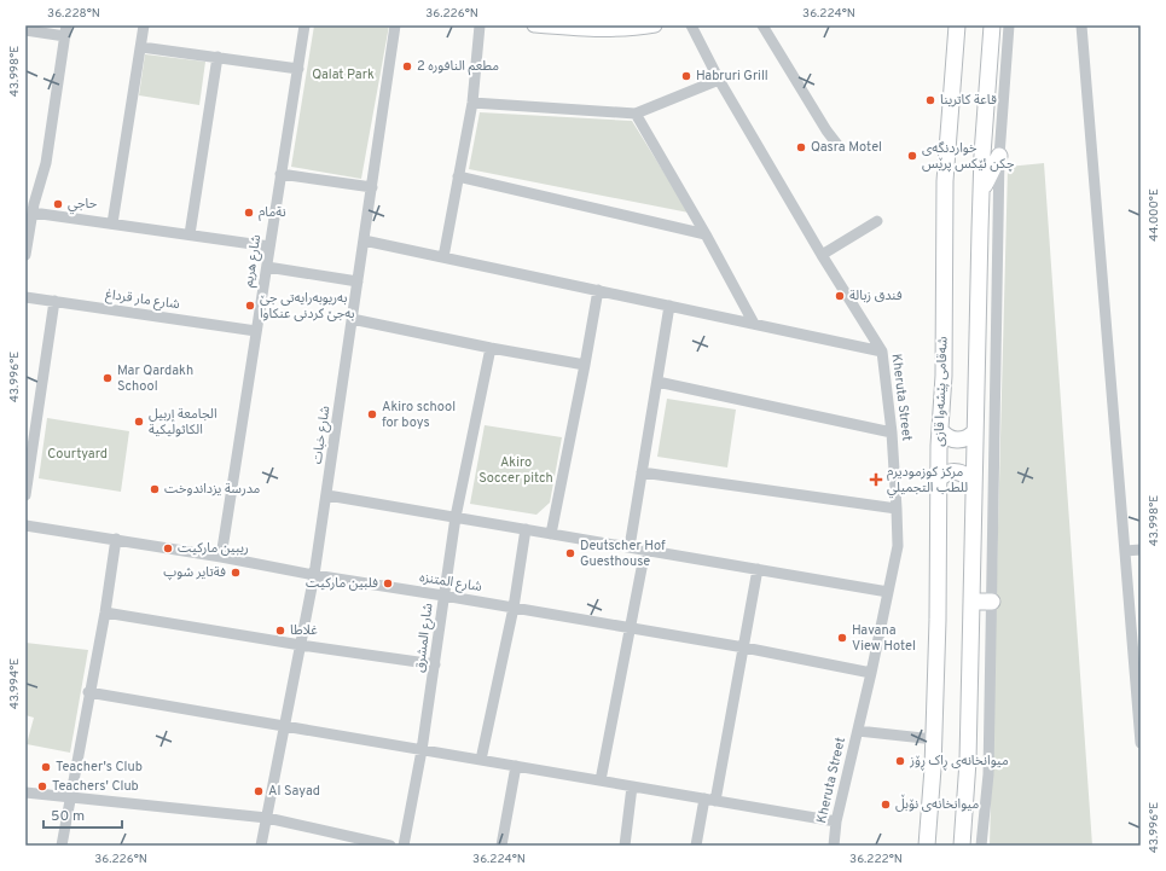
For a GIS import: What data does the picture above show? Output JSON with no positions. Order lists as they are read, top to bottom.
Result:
{
  "streets": {
    "highway": ["شەقامی پێشەوا قازی"],
    "street": [
      "شارع هريم",
      "شارع مار قرداغ",
      "Kheruta Street",
      "شارع خبات",
      "شارع المتنزه",
      "شارع المشرق"
    ]
  },
  "crossings": [
    ["شارع هريم", "شارع مار قرداغ"],
    ["شارع هريم", "شارع المتنزه"],
    ["Kheruta Street", "شارع المتنزه"],
    ["شارع خبات", "شارع المتنزه"],
    ["شارع المتنزه", "شارع المشرق"]
  ],
  "parks": ["Qalat Park", "Courtyard", "Akiro Soccer pitch"],
  "places": {
    "other": [
      "مطعم النافوره 2",
      "Habruri Grill",
      "قاعة كاترينا",
      "Qasra Motel",
      "خواردنگەی چکن ئێکس پرێس",
      "حاجي",
      "نةمام",
      "فندق زبالة",
      "بەریوبەرایەتی جێ بەجێ کردنی عنکاوا",
      "Mar Qardakh School",
      "Akiro school for boys",
      "الجامعة إربيل الكاثوليكية",
      "مدرسة يزداندوخت",
      "ريبين ماركيت",
      "Deutscher Hof Guesthouse",
      "فةتاير شوپ",
      "فلبين ماركيت",
      "غلاطا",
      "Havana View Hotel",
      "میوانخانەی ڕاک ڕۆز",
      "Teacher's Club",
      "Teachers' Club",
      "Al Sayad",
      "میوانخانەی نۆبڵ"
    ],
    "health": ["مركز كوزموديرم للطب التجميلي"]
  },
  "scale_bar": "50 m",
  "coordinates": [
    "36.228°N",
    "36.226°N",
    "36.224°N",
    "43.998°E",
    "44.000°E",
    "43.996°E",
    "43.994°E",
    "36.222°N"
  ]
}
